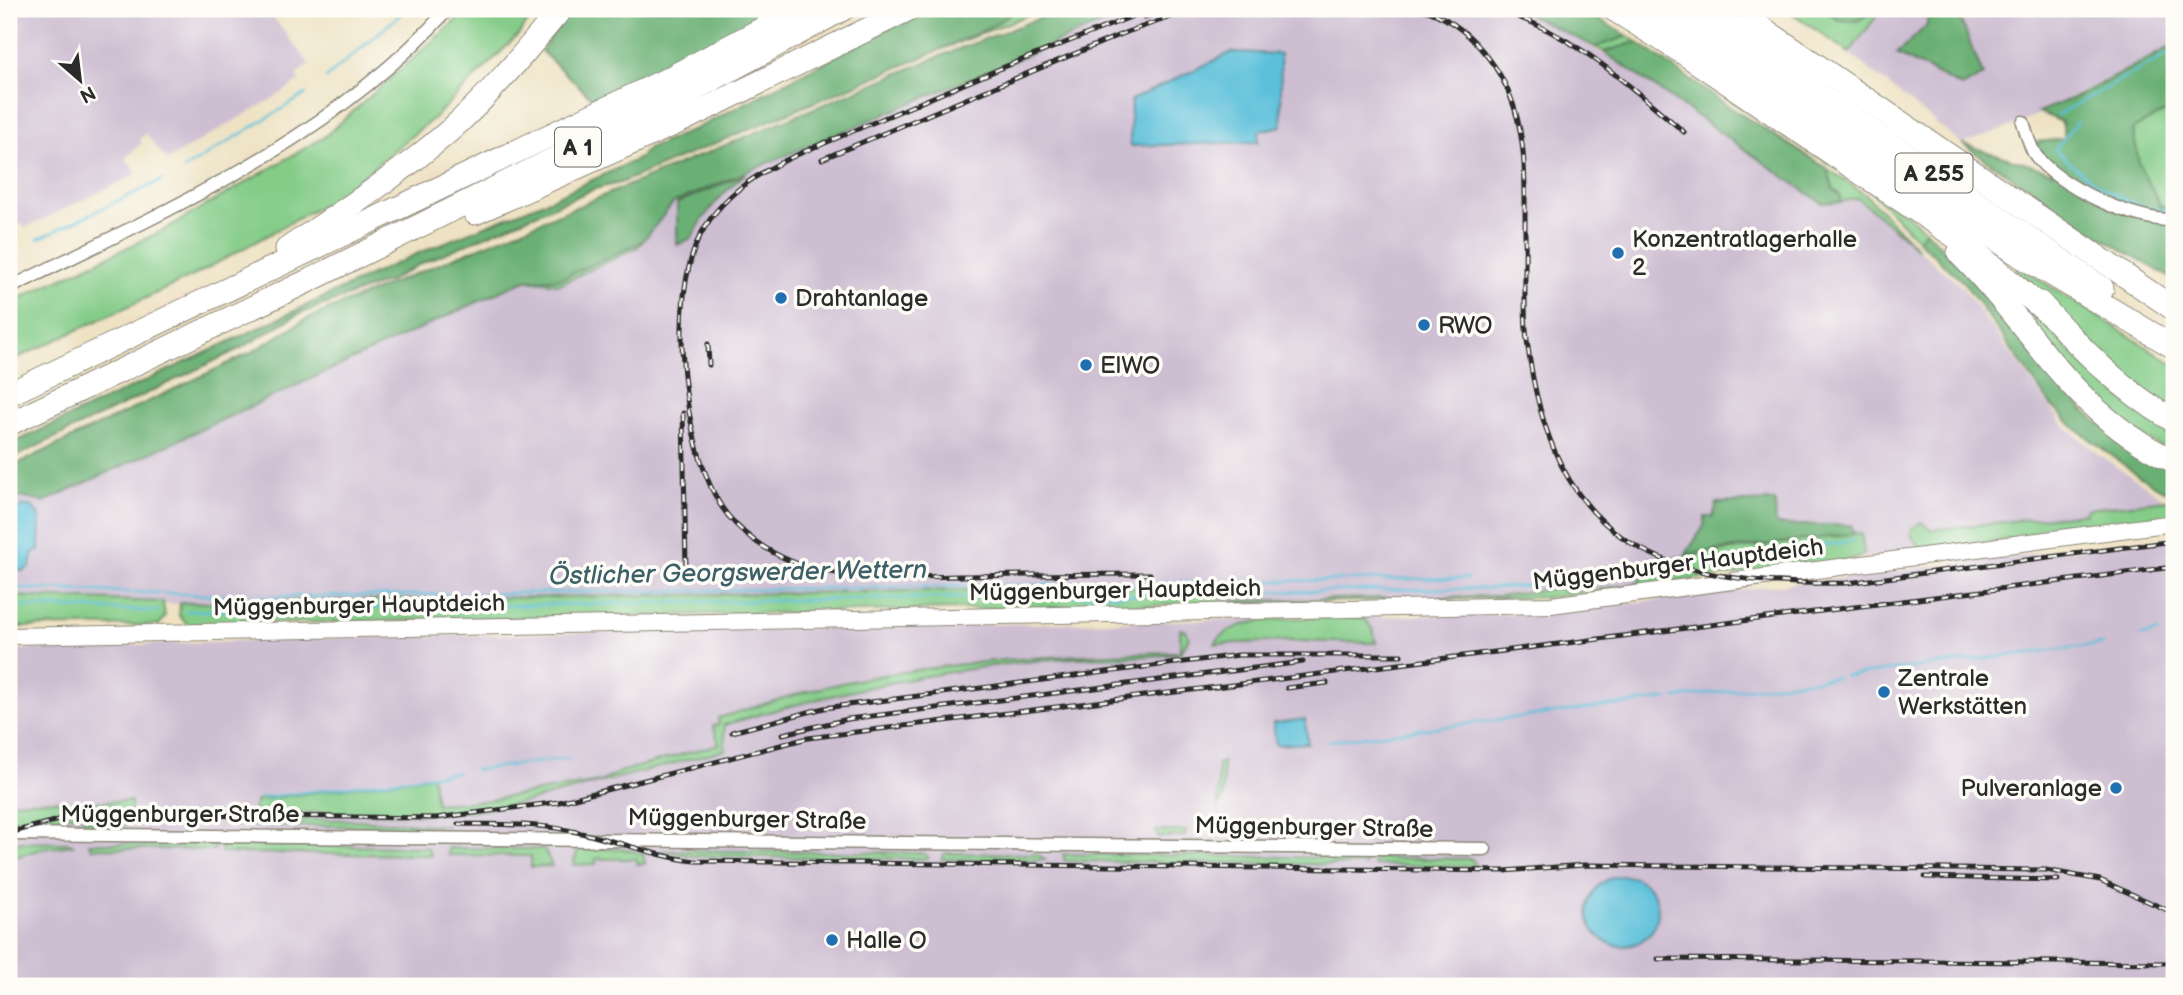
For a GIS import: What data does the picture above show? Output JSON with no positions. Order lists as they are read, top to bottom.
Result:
{
  "streets": {
    "highway": ["A 1", "A 255"],
    "street": ["Müggenburger Hauptdeich", "Müggenburger Straße"]
  },
  "water": ["Östlicher Georgswerder Wettern"],
  "places": [
    "Konzentratlagerhalle 2",
    "Drahtanlage",
    "RWO",
    "ElWO",
    "Zentrale Werkstätten",
    "Pulveranlage",
    "Halle O"
  ],
  "north": "bottom right"
}
